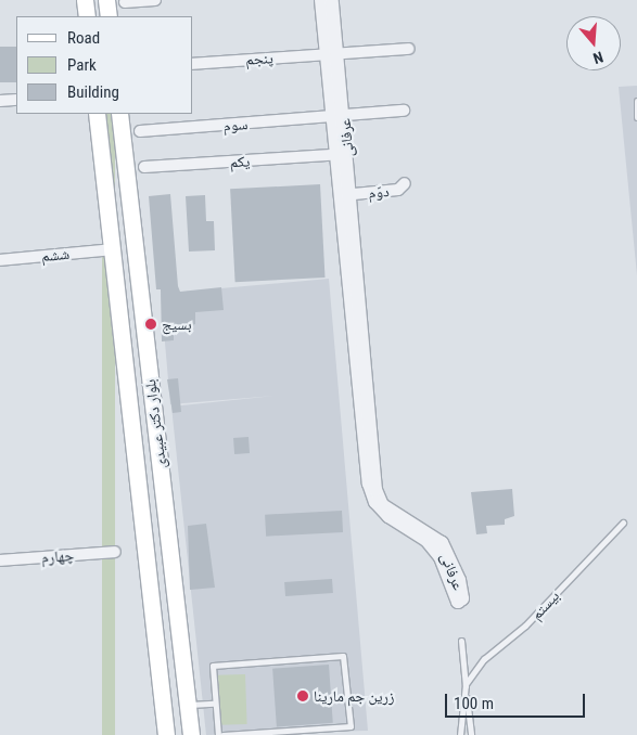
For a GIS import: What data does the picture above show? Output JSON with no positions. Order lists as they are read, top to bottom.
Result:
{
  "streets": {
    "main road": ["بلوار دکتر عبیدی"],
    "street": [
      "پنجم",
      "سوم",
      "عرفانی",
      "یکم",
      "دوّم",
      "ششم",
      "چهارم"
    ],
    "lane": ["بیستم"]
  },
  "crossings": [
    ["پنجم", "عرفانی"],
    ["سوم", "عرفانی"],
    ["عرفانی", "یکم"],
    ["عرفانی", "دوّم"],
    ["ششم", "بلوار دکتر عبیدی"]
  ],
  "places": ["بسیج", "زرین جم مارینا"],
  "legend": ["Road", "Park", "Building"],
  "scale_bar": "100 m",
  "north": "bottom"
}
